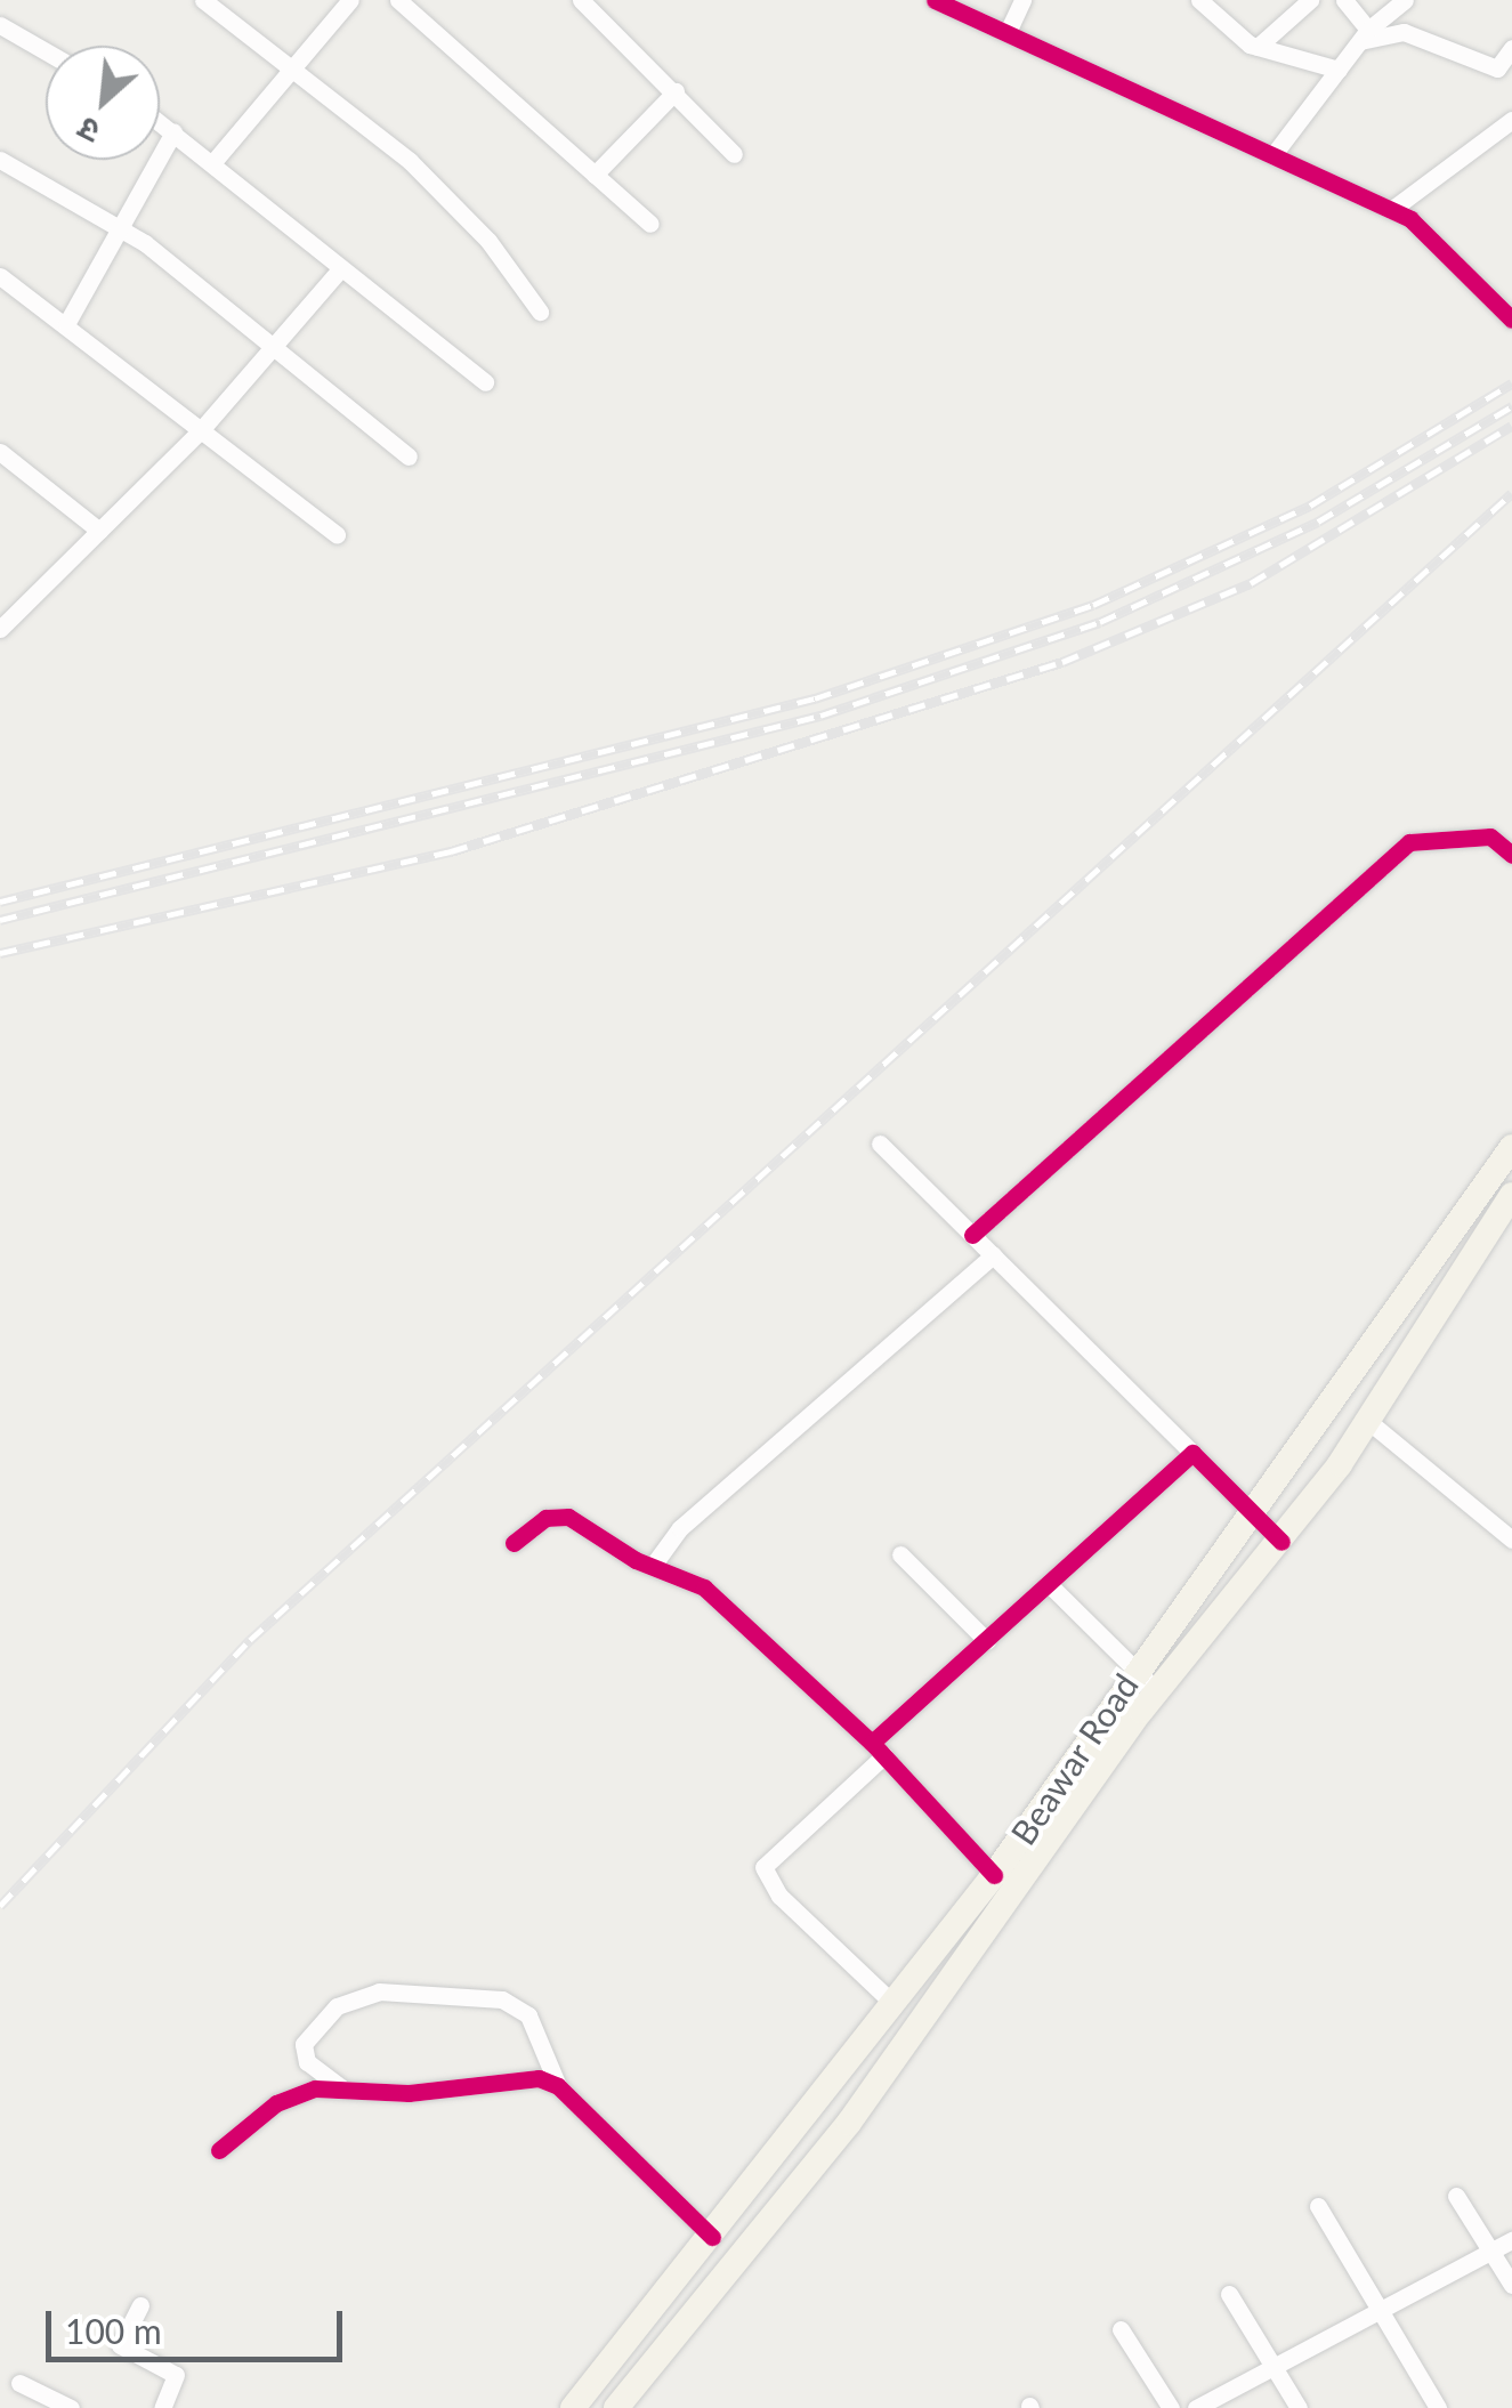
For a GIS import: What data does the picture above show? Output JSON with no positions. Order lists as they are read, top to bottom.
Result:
{
  "streets": {
    "main road": ["Beawar Road"]
  },
  "scale_bar": "100 m",
  "north": "bottom left"
}
